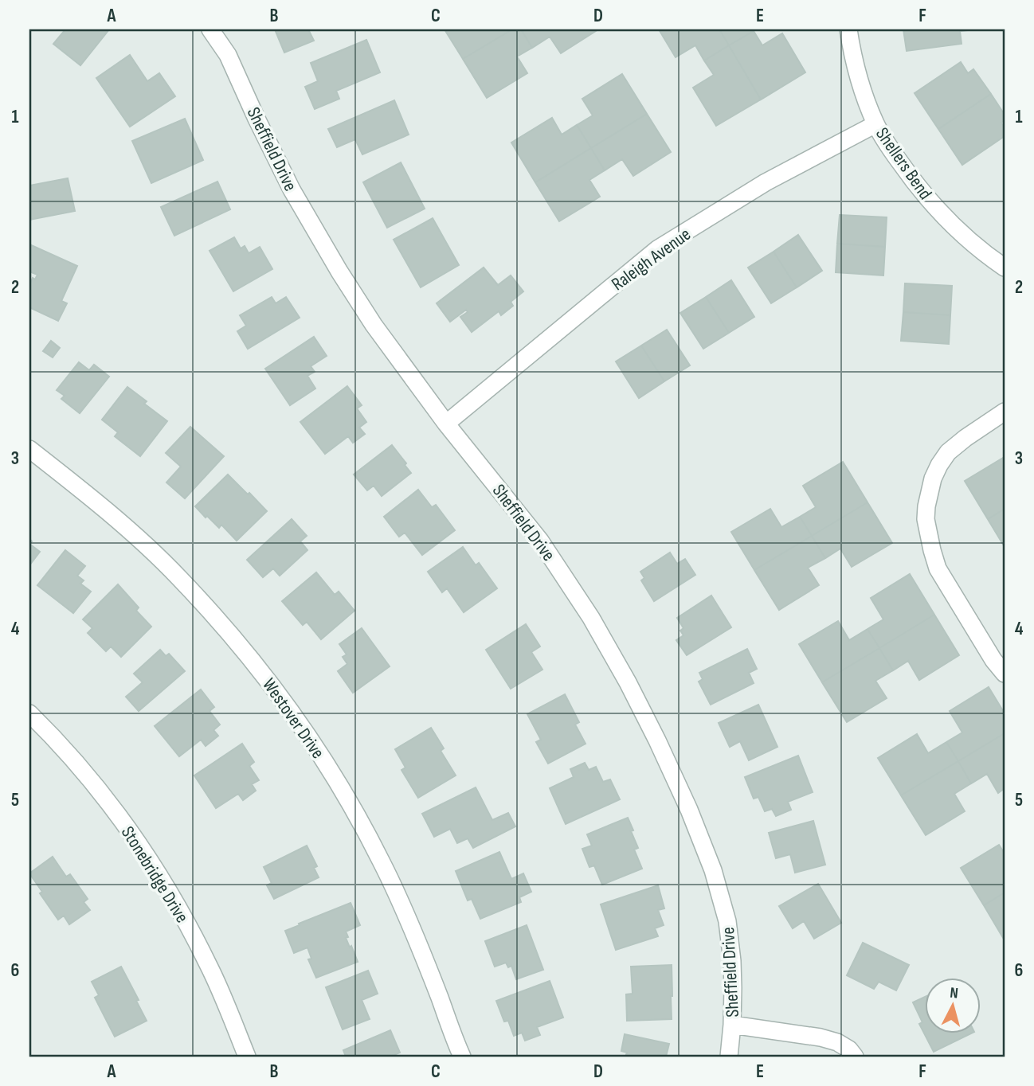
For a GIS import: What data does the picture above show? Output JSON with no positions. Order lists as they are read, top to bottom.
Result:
{
  "streets": {
    "street": [
      "Sheffield Drive",
      "Shellers Bend",
      "Raleigh Avenue",
      "Westover Drive",
      "Stonebridge Drive"
    ]
  },
  "crossings": [
    ["Sheffield Drive", "Raleigh Avenue"],
    ["Shellers Bend", "Raleigh Avenue"]
  ],
  "north": "top",
  "grid": {
    "columns": [
      "A",
      "B",
      "C",
      "D",
      "E",
      "F"
    ],
    "rows": [
      "1",
      "2",
      "3",
      "4",
      "5",
      "6"
    ]
  }
}
